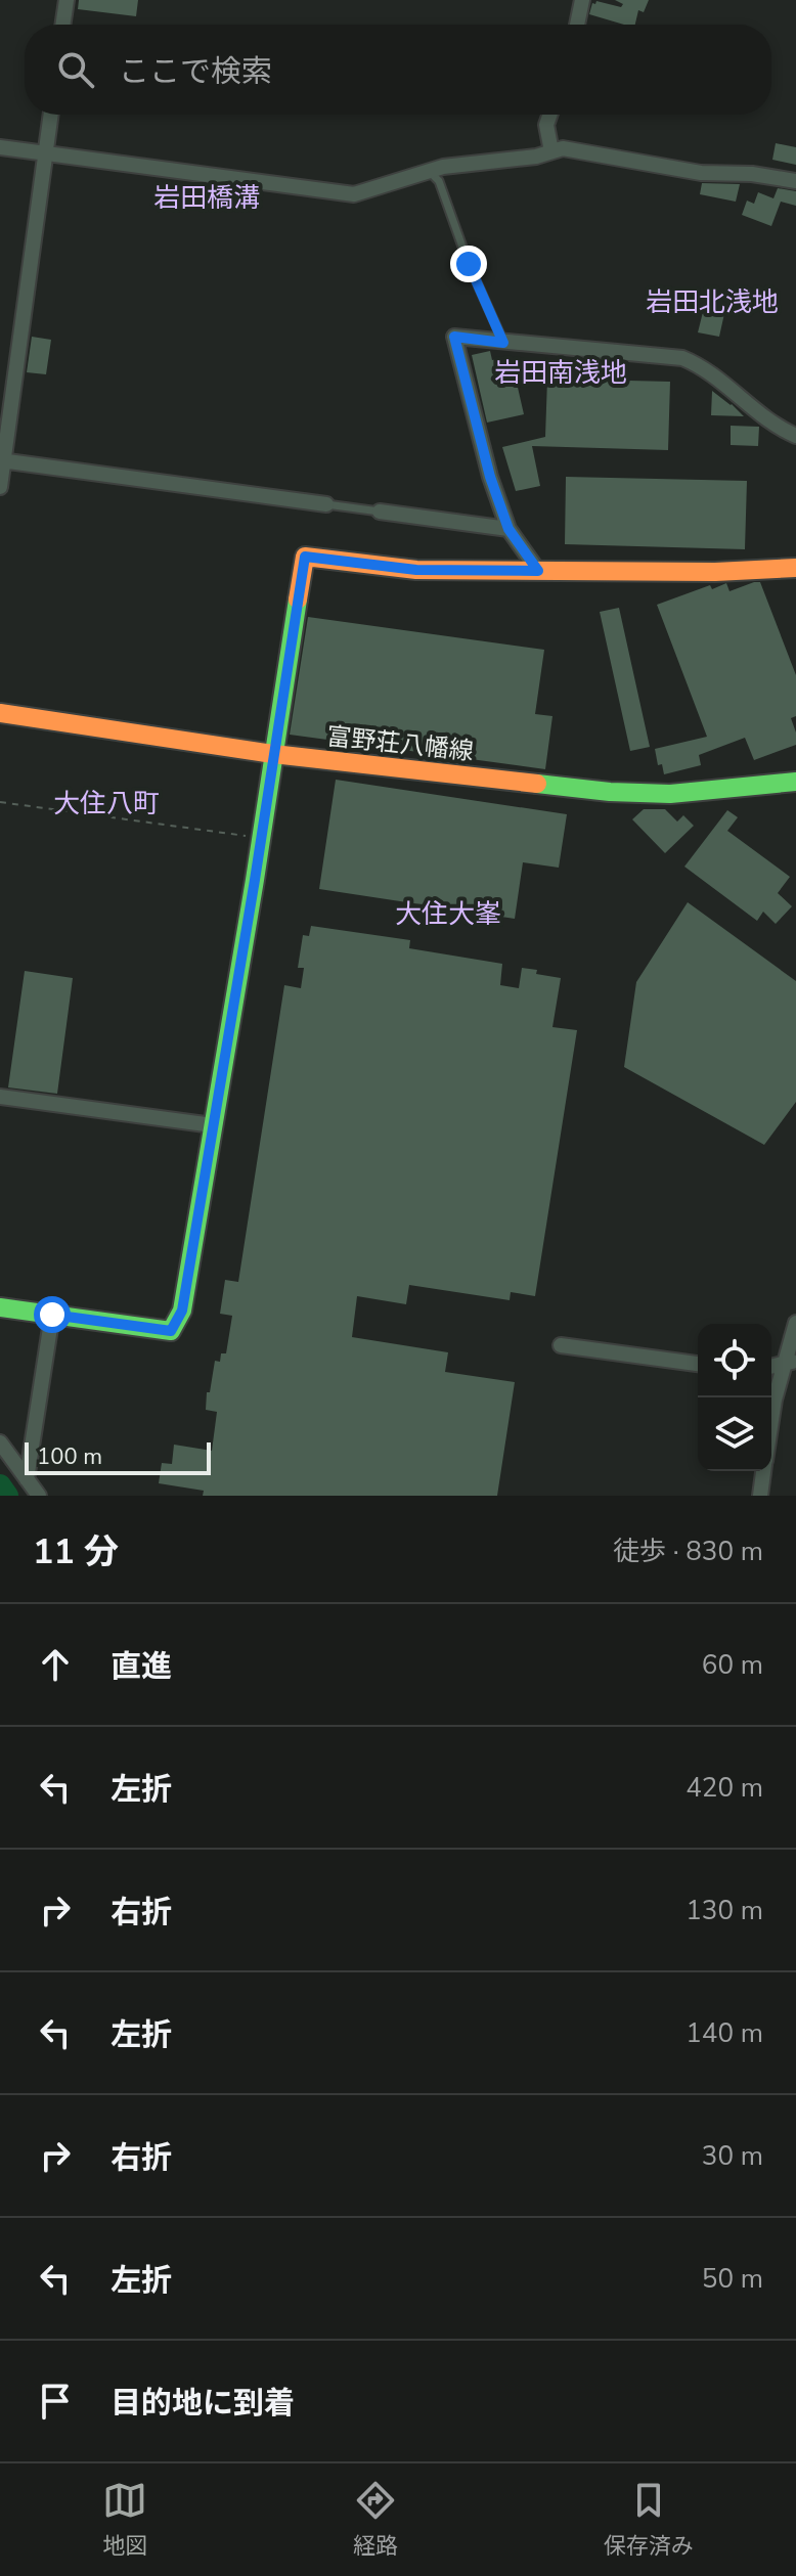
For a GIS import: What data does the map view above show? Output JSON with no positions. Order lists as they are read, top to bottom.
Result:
{
  "streets": {
    "street": ["富野荘八幡線"]
  },
  "districts": [
    "岩田橋溝",
    "岩田北浅地",
    "岩田南浅地",
    "大住八町",
    "大住大峯"
  ],
  "scale_bar": "100 m",
  "page": {
    "search": "ここで検索",
    "scale": "100 m",
    "heading": ["11 分", "徒歩 · 830 m"],
    "list": [
      ["直進", "60 m"],
      ["左折", "420 m"],
      ["右折", "130 m"],
      ["左折", "140 m"],
      ["右折", "30 m"],
      ["左折", "50 m"],
      "目的地に到着"
    ],
    "nav": ["地図", "経路", "保存済み"]
  }
}
